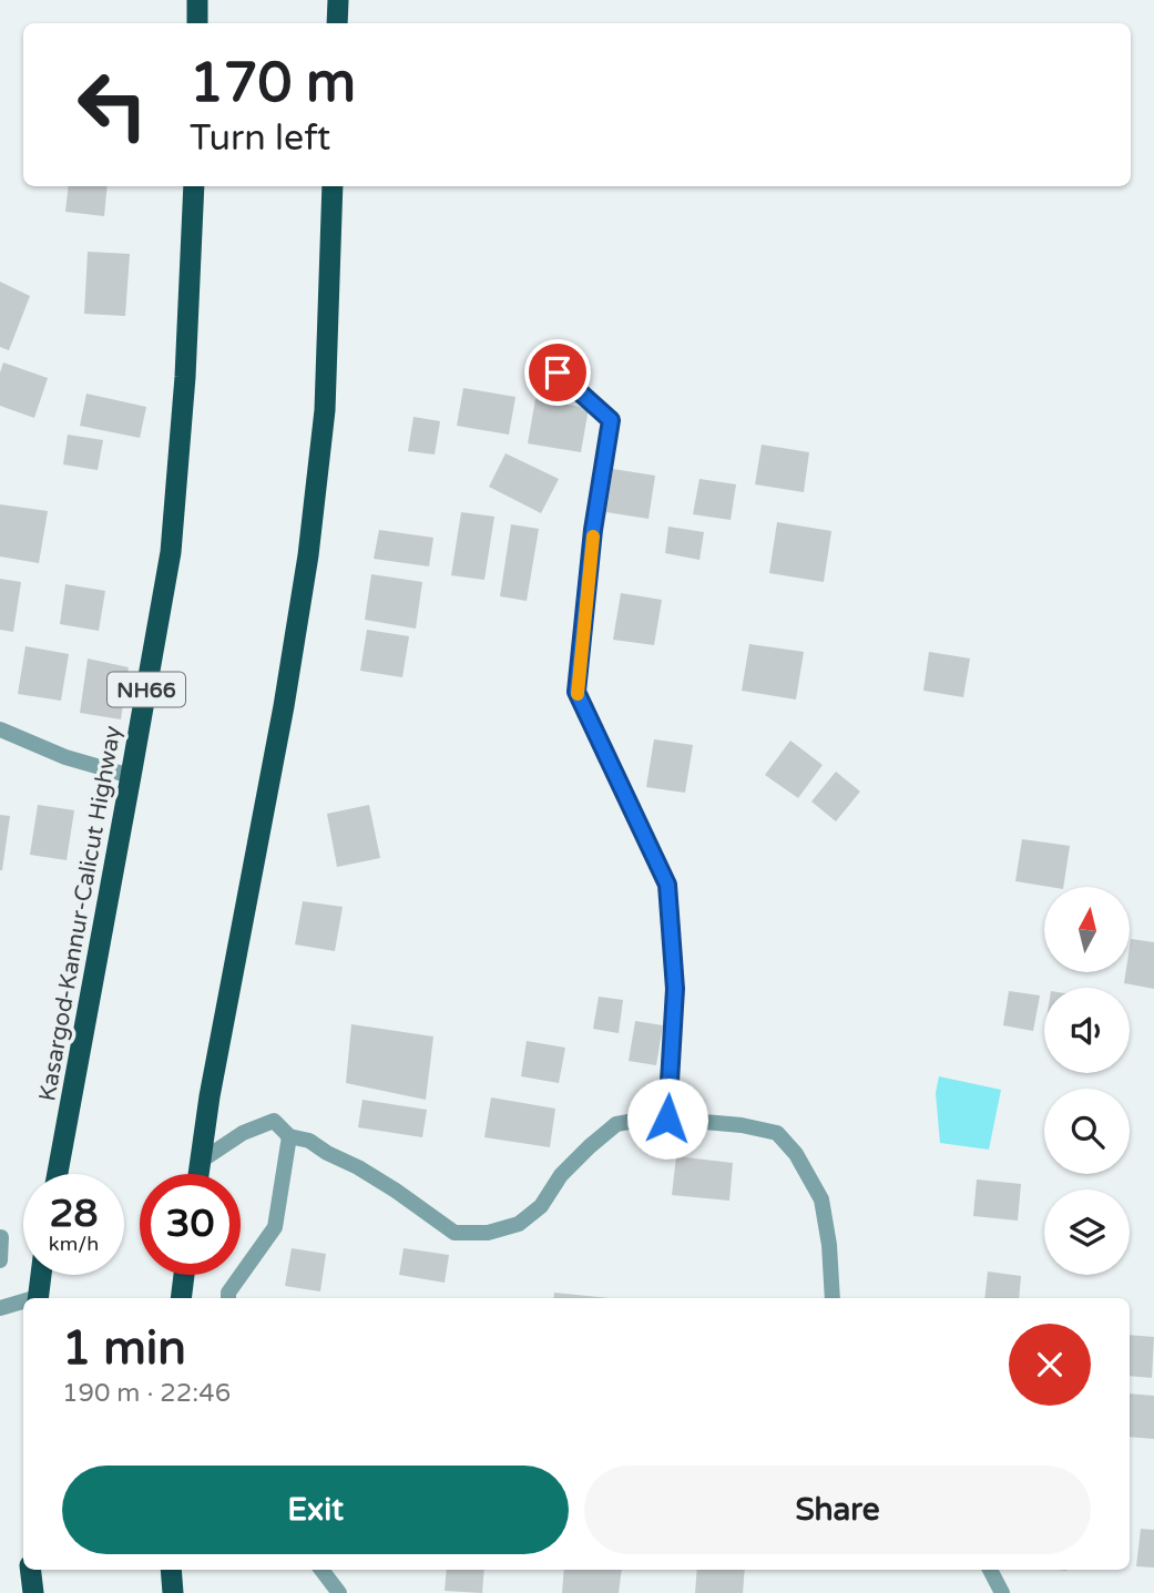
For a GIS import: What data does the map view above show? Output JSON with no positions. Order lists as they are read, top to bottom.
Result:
{
  "streets": {
    "highway": ["NH66", "Kasargod-Kannur-Calicut Highway"]
  },
  "north": "top",
  "page": {
    "turn": ["170 m", "Turn left"],
    "speed": "28 km/h",
    "limit": "30",
    "heading": ["1 min", "190 m · 22:46"],
    "buttons": ["Exit", "Share"]
  }
}
